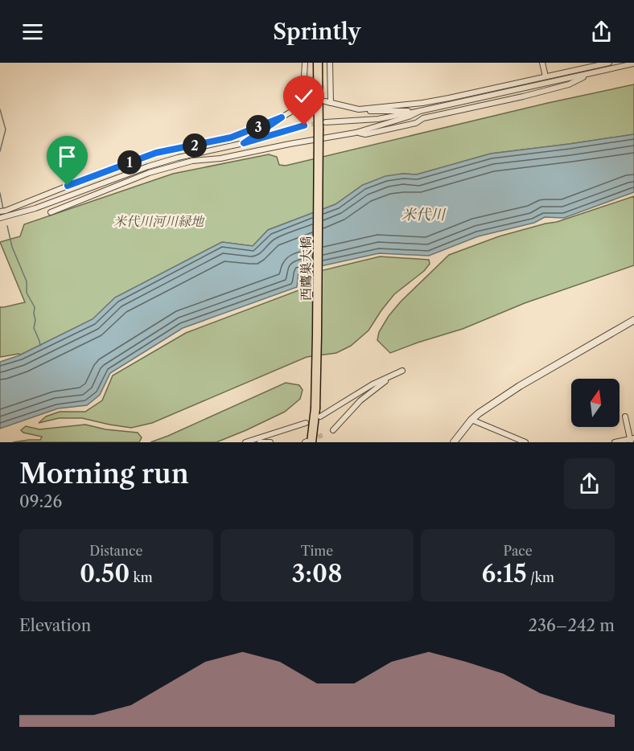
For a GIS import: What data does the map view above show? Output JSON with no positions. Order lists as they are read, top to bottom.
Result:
{
  "streets": {
    "main road": ["西鷹巣大橋"]
  },
  "water": ["米代川"],
  "parks": ["米代川河川緑地"],
  "north": "top",
  "page": {
    "header": "Sprintly",
    "pins": ["3", "2", "1"],
    "heading": ["Morning run", "09:26"],
    "stats": [
      ["Distance", "0.50 km"],
      ["Time", "3:08"],
      ["Pace", "6:15 /km"]
    ],
    "chart": ["Elevation", "236–242 m"]
  }
}
